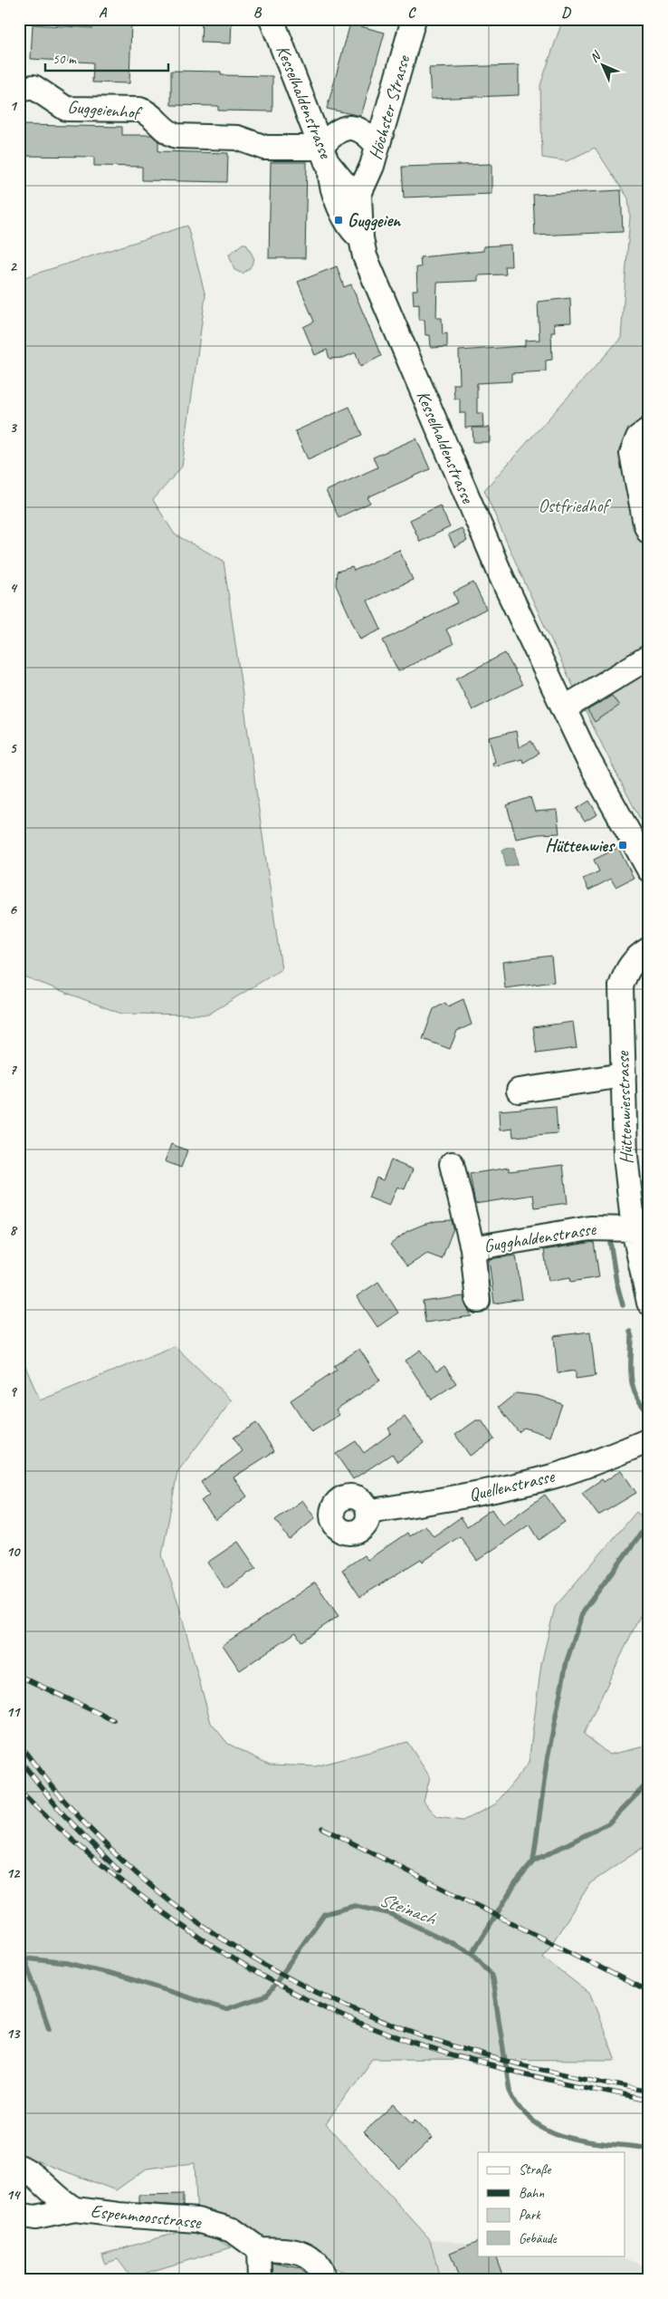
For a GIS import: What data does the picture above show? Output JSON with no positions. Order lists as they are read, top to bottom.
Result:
{
  "streets": {
    "street": [
      "Kesselhaldenstrasse",
      "Höchster Strasse",
      "Guggeienhof",
      "Hüttenwiesstrasse",
      "Gugghaldenstrasse",
      "Quellenstrasse",
      "Espenmoosstrasse"
    ]
  },
  "crossings": [
    ["Kesselhaldenstrasse", "Höchster Strasse"],
    ["Kesselhaldenstrasse", "Guggeienhof"],
    ["Höchster Strasse", "Guggeienhof"],
    ["Hüttenwiesstrasse", "Gugghaldenstrasse"]
  ],
  "water": ["Steinach"],
  "parks": ["Ostfriedhof"],
  "places": {
    "transit": ["Guggeien", "Hüttenwies"]
  },
  "legend": [
    "Straße",
    "Bahn",
    "Park",
    "Gebäude"
  ],
  "scale_bar": "50 m",
  "north": "top left",
  "grid": {
    "columns": [
      "A",
      "B",
      "C",
      "D"
    ],
    "rows": [
      "1",
      "2",
      "3",
      "4",
      "5",
      "6",
      "7",
      "8",
      "9",
      "10",
      "11",
      "12",
      "13",
      "14"
    ]
  }
}
